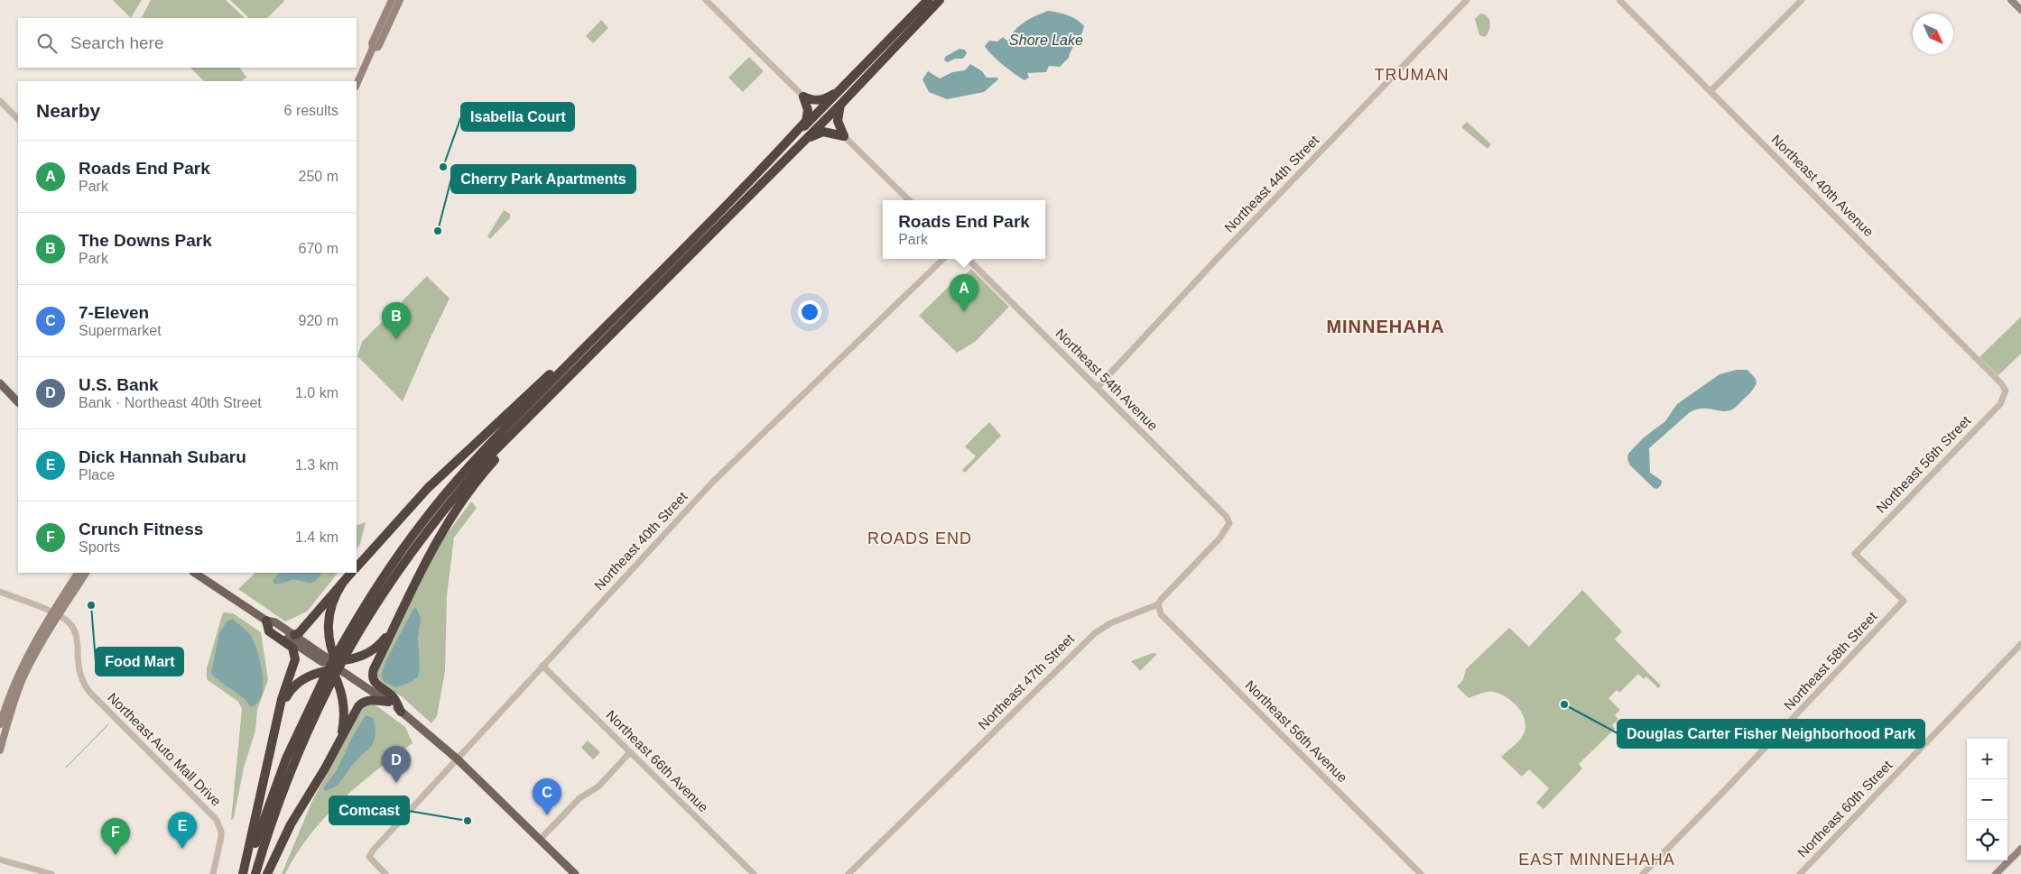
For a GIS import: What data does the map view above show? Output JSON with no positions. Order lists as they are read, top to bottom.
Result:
{
  "streets": {
    "street": [
      "Northeast 44th Street",
      "Northeast 40th Avenue",
      "Northeast 54th Avenue",
      "Northeast 56th Street",
      "Northeast 40th Street",
      "Northeast 58th Street",
      "Northeast 47th Street",
      "Northeast 56th Avenue",
      "Northeast Auto Mall Drive",
      "Northeast 66th Avenue",
      "Northeast 60th Street"
    ]
  },
  "crossings": [
    ["Northeast 44th Street", "Northeast 54th Avenue"],
    ["Northeast 40th Avenue", "Northeast 56th Street"],
    ["Northeast 54th Avenue", "Northeast 47th Street"],
    ["Northeast 56th Street", "Northeast 58th Street"],
    ["Northeast 40th Street", "Northeast 66th Avenue"],
    ["Northeast 47th Street", "Northeast 56th Avenue"]
  ],
  "districts": [
    "TRUMAN",
    "MINNEHAHA",
    "ROADS END",
    "EAST MINNEHAHA"
  ],
  "water": ["Shore Lake"],
  "places": [
    "Isabella Court",
    "Cherry Park Apartments",
    "Food Mart",
    "Douglas Carter Fisher Neighborhood Park",
    "Comcast"
  ],
  "north": "bottom right",
  "page": {
    "search": "Search here",
    "heading": ["Nearby", "6 results"],
    "list": [
      {
        "mark": "A",
        "name": "Roads End Park",
        "note": "Park",
        "value": "250 m"
      },
      {
        "mark": "B",
        "name": "The Downs Park",
        "note": "Park",
        "value": "670 m"
      },
      {
        "mark": "C",
        "name": "7-Eleven",
        "note": "Supermarket",
        "value": "920 m"
      },
      {
        "mark": "D",
        "name": "U.S. Bank",
        "note": "Bank · Northeast 40th Street",
        "value": "1.0 km"
      },
      {
        "mark": "E",
        "name": "Dick Hannah Subaru",
        "note": "Place",
        "value": "1.3 km"
      },
      {
        "mark": "F",
        "name": "Crunch Fitness",
        "note": "Sports",
        "value": "1.4 km"
      }
    ],
    "popup": ["Roads End Park", "Park"],
    "pins": [
      "A",
      "B",
      "D",
      "C",
      "E",
      "F"
    ],
    "map_buttons": ["+", "−"]
  }
}
